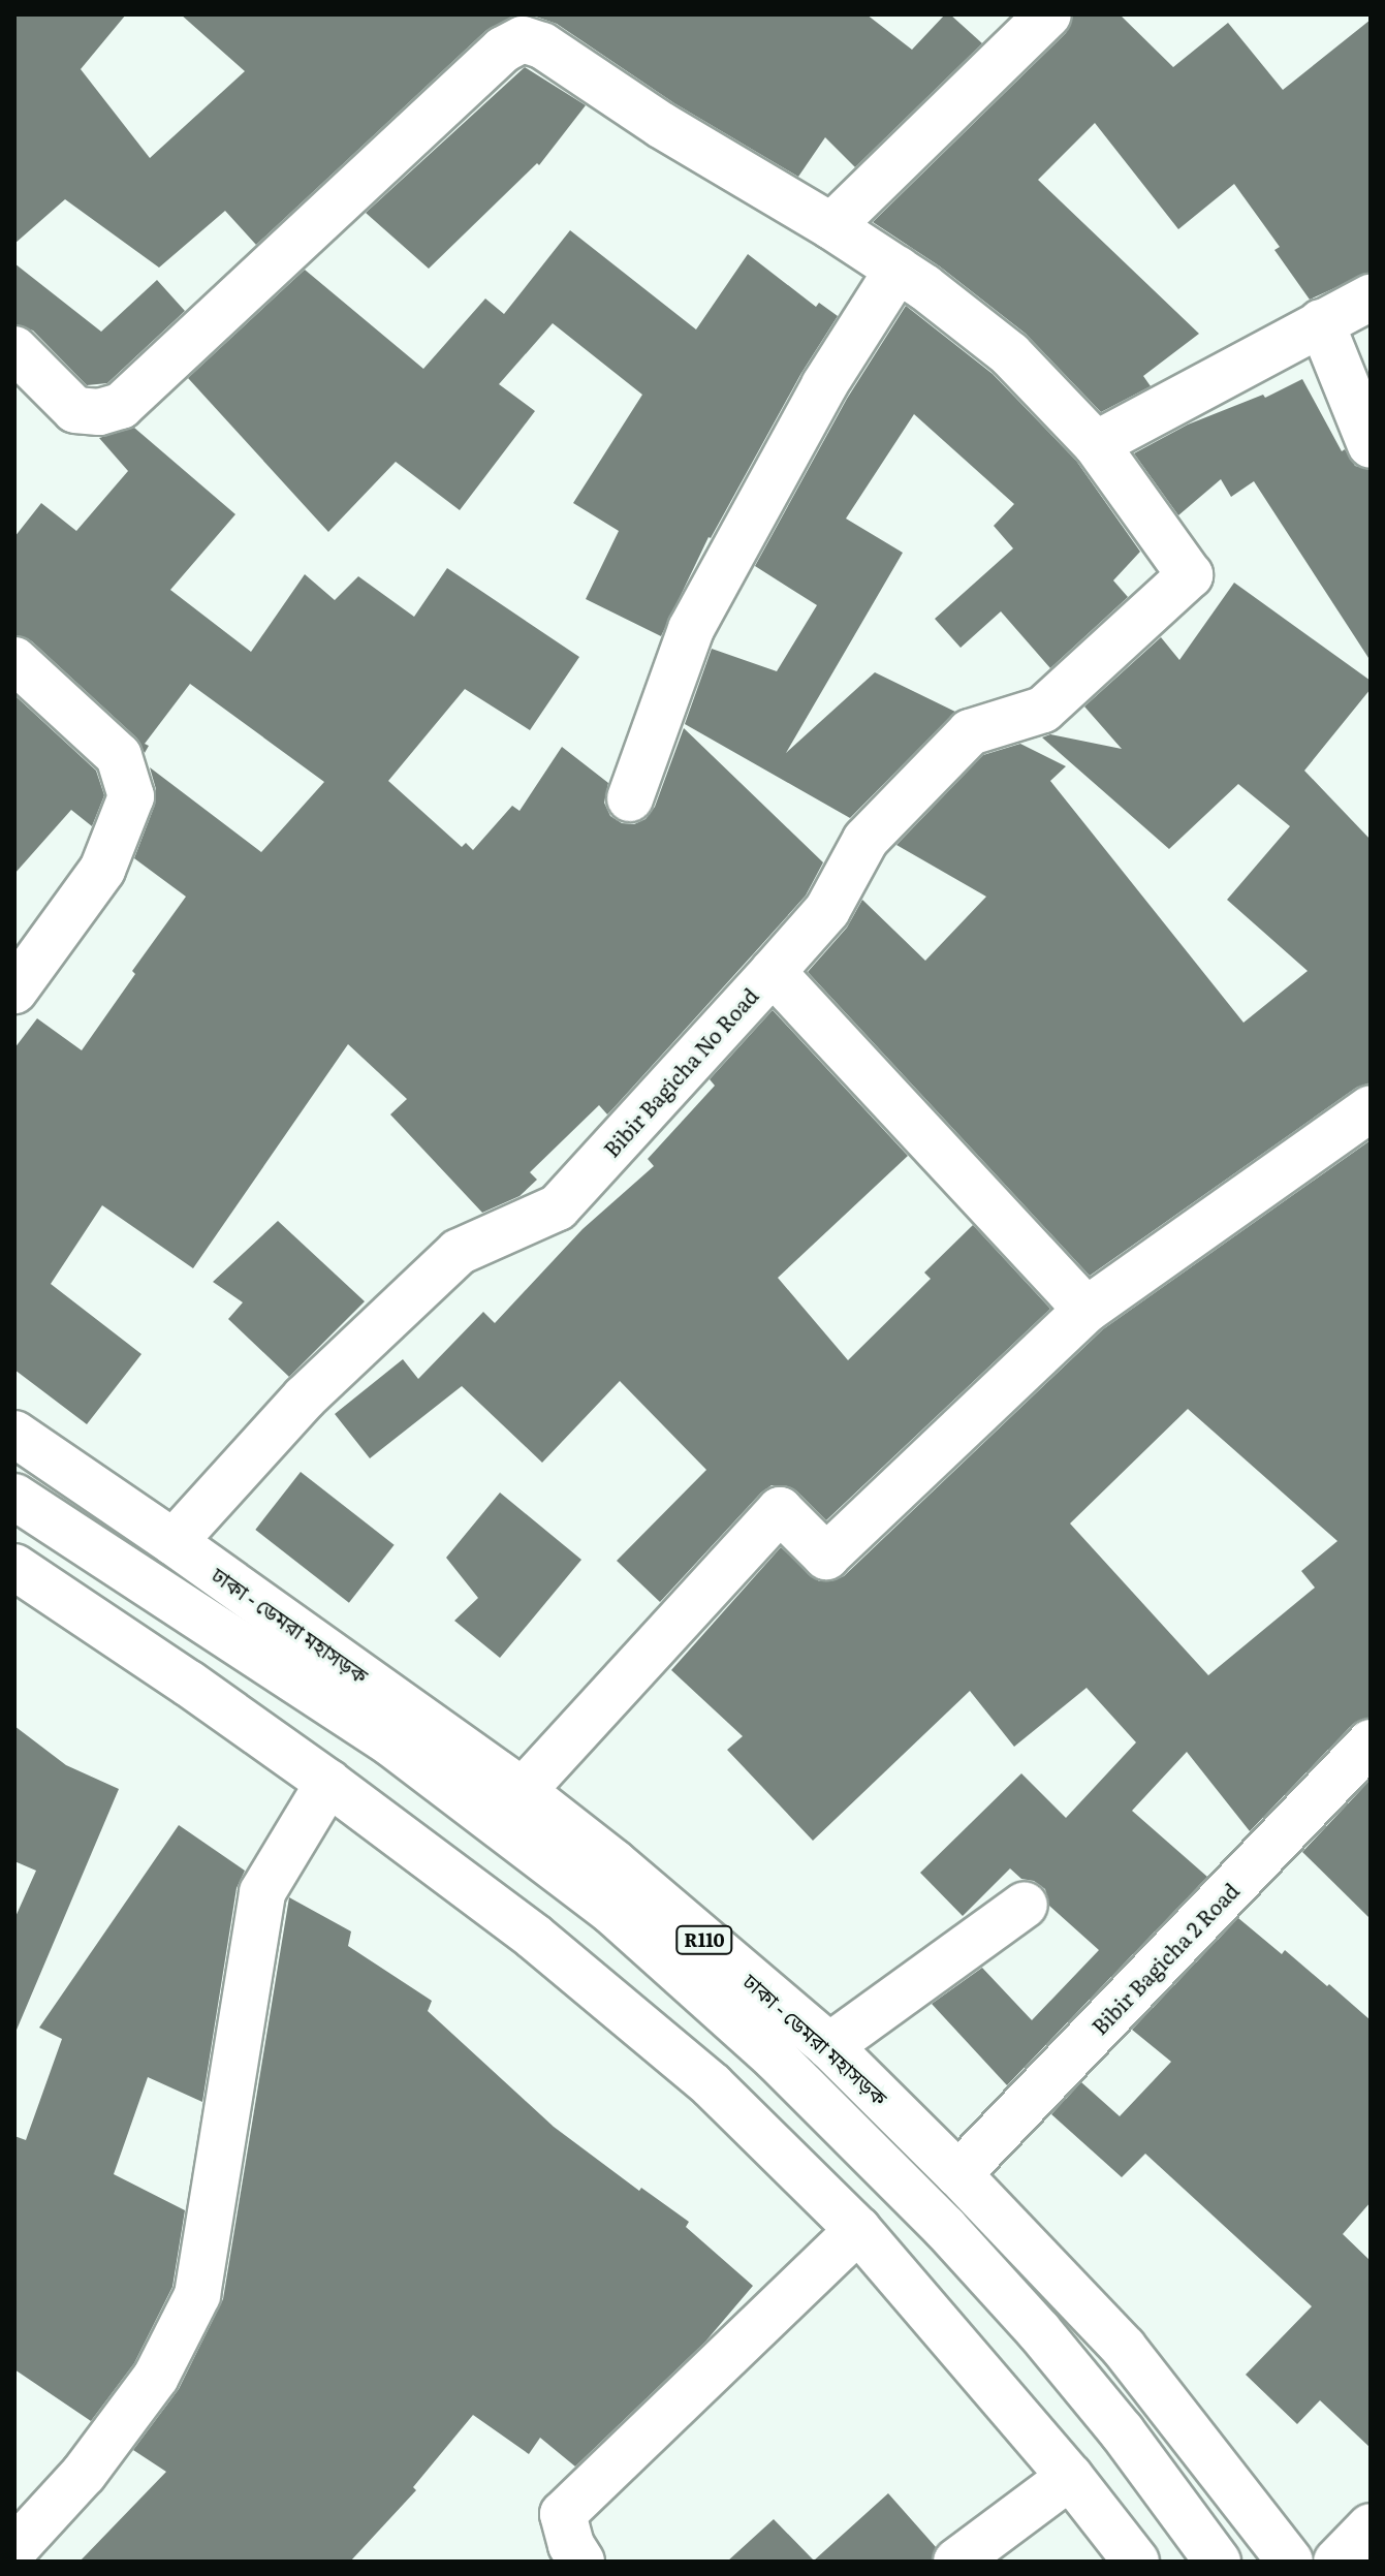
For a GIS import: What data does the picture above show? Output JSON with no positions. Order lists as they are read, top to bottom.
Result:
{
  "streets": {
    "main road": [
      "Bibir Bagicha No Road",
      "ঢাকা - ডেমরা মহাসড়ক",
      "R110",
      "Bibir Bagicha 2 Road"
    ]
  },
  "crossings": [
    ["Bibir Bagicha No Road", "ঢাকা - ডেমরা মহাসড়ক"],
    ["ঢাকা - ডেমরা মহাসড়ক", "Bibir Bagicha 2 Road"]
  ]
}
